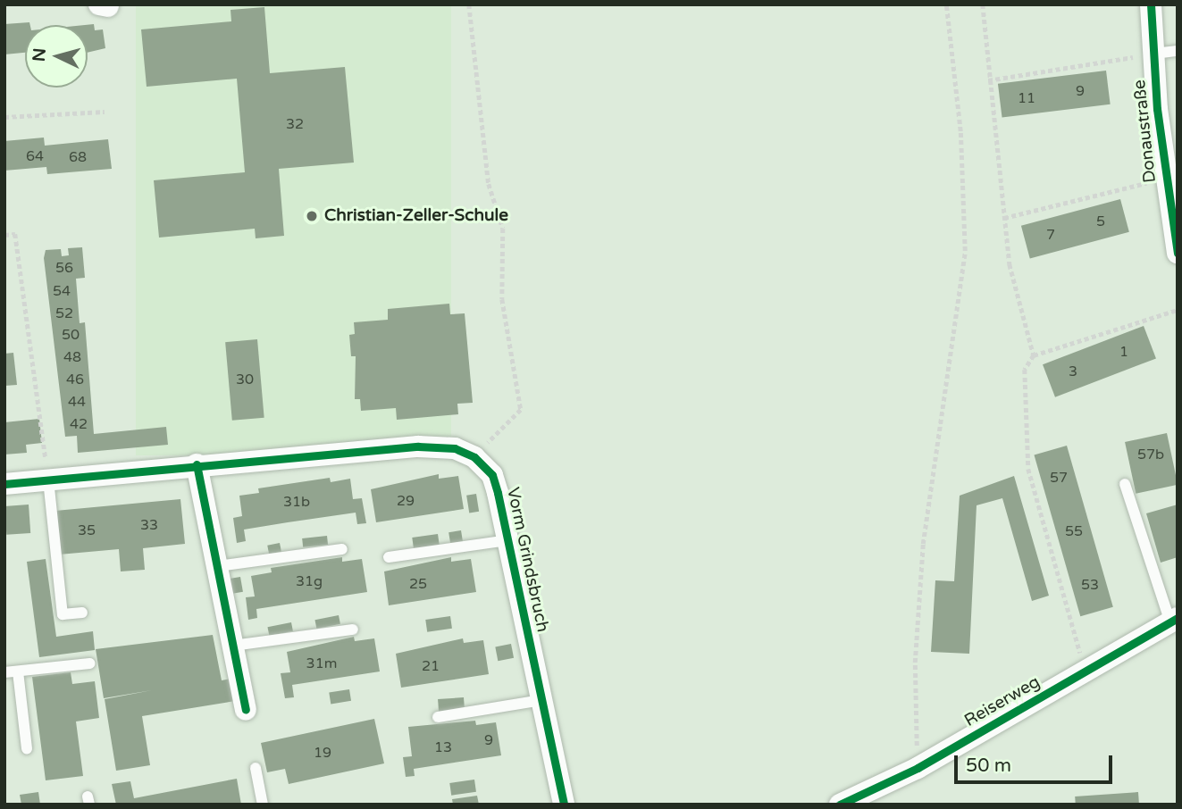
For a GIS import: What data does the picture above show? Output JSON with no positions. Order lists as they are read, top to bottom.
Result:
{
  "streets": {
    "street": ["Donaustraße", "Vorm Grindsbruch", "Reiserweg"]
  },
  "places": ["Christian-Zeller-Schule"],
  "house_numbers": [
    "9",
    "11",
    "32",
    "64",
    "68",
    "5",
    "7",
    "56",
    "54",
    "52",
    "50",
    "1",
    "48",
    "3",
    "46",
    "30",
    "44",
    "42",
    "57b",
    "57",
    "29",
    "31b",
    "33",
    "35",
    "55",
    "31g",
    "25",
    "53",
    "31m",
    "21",
    "9",
    "13",
    "19"
  ],
  "scale_bar": "50 m",
  "north": "left"
}
